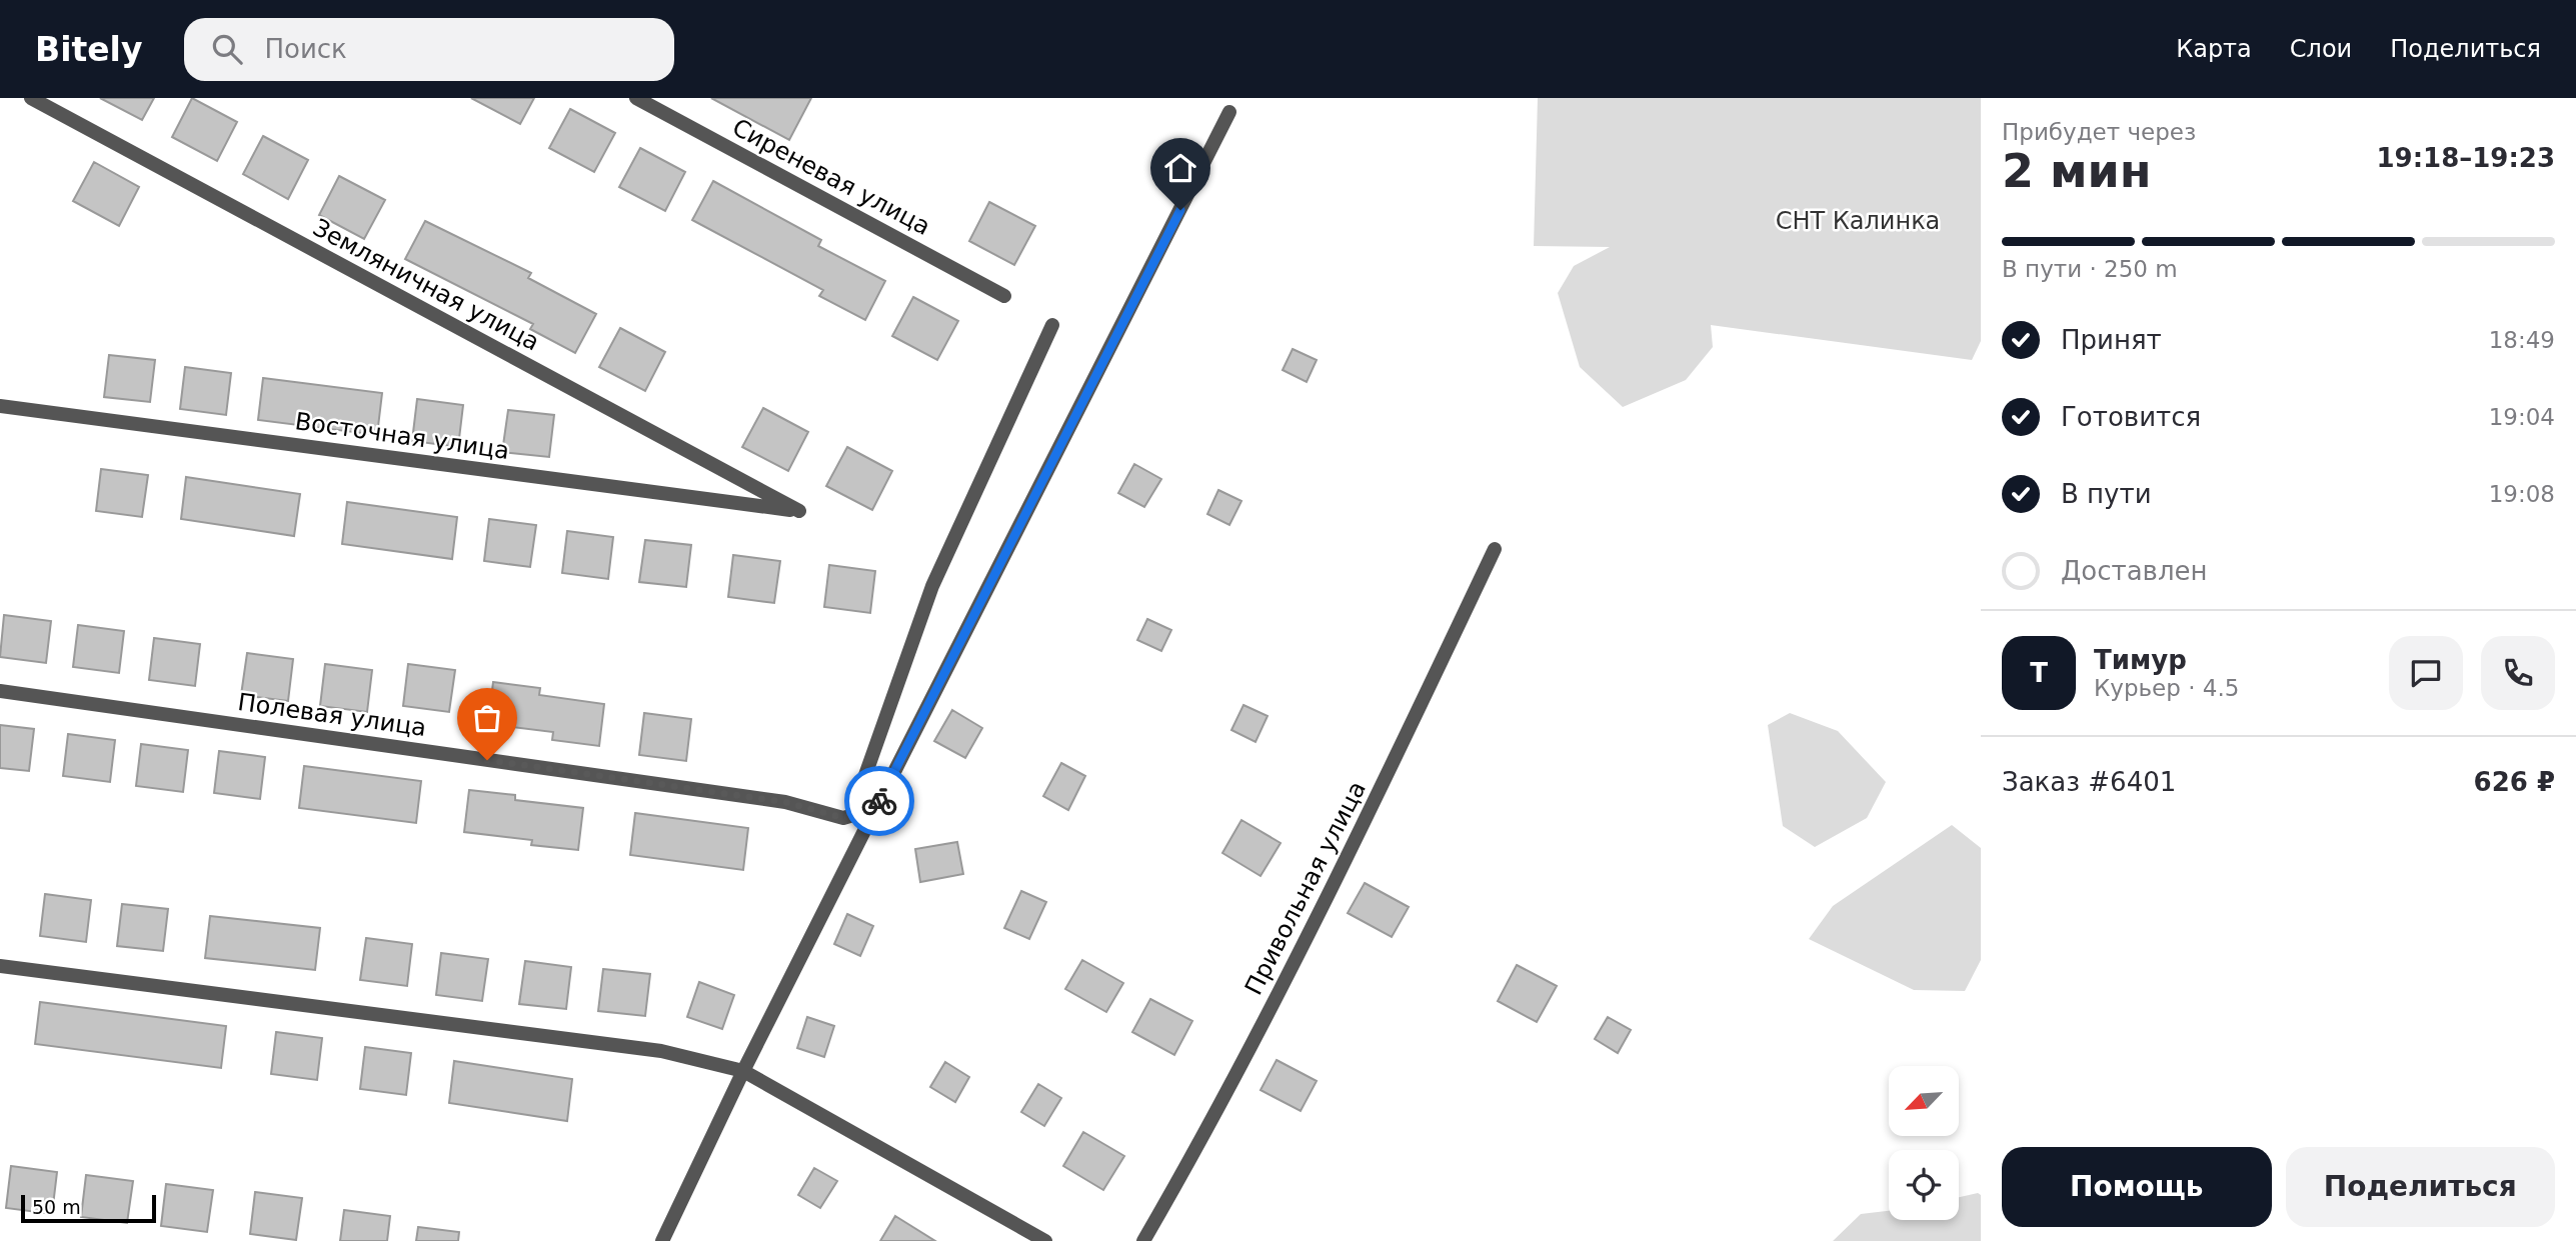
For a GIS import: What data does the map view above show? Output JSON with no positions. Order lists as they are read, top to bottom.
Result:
{
  "streets": {
    "street": [
      "Сиреневая улица",
      "Земляничная улица",
      "Восточная улица",
      "Полевая улица",
      "Привольная улица"
    ]
  },
  "crossings": [
    ["Земляничная улица", "Восточная улица"]
  ],
  "parks": ["СНТ Калинка"],
  "scale_bar": "50 m",
  "north": "bottom left",
  "page": {
    "header": "Bitely",
    "search": "Поиск",
    "nav": ["Карта", "Слои", "Поделиться"],
    "heading": ["2 мин", "Прибудет через", "19:18–19:23"],
    "panel": [
      "Тимур",
      "Курьер · 4.5",
      "Заказ #6401",
      "626 ₽"
    ],
    "bar": "В пути · 250 m",
    "list": [
      ["Принят", "18:49"],
      ["Готовится", "19:04"],
      ["В пути", "19:08"],
      "Доставлен"
    ],
    "round": "Т",
    "buttons": ["Помощь", "Поделиться"],
    "scale": "50 m"
  }
}
